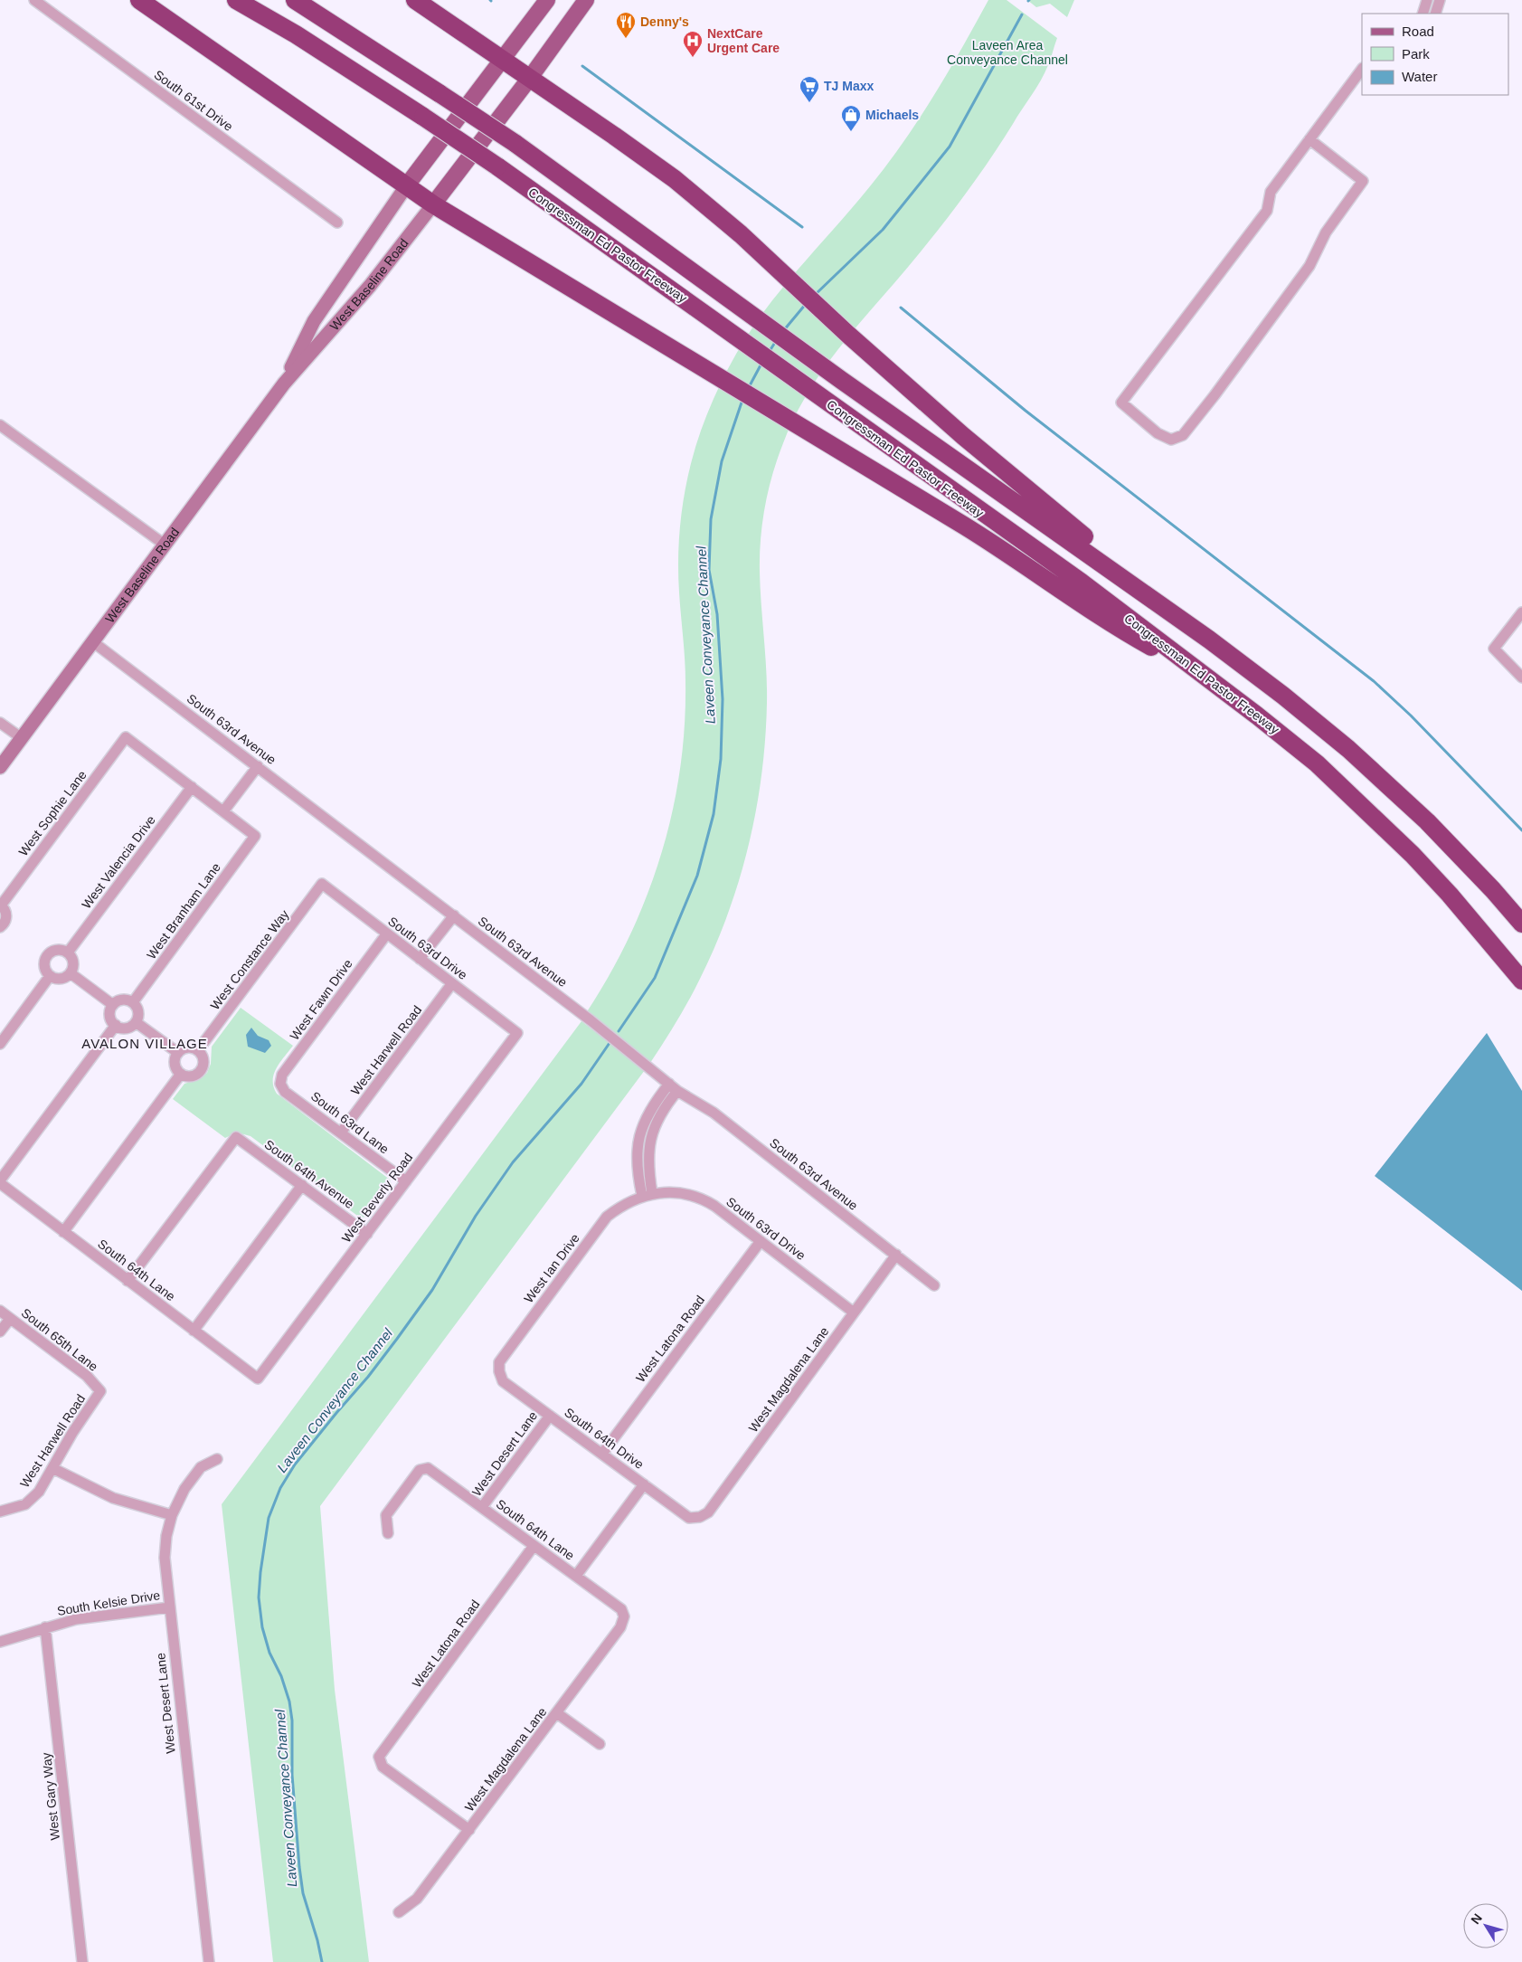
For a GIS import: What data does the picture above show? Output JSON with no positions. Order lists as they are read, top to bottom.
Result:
{
  "streets": {
    "highway": ["Congressman Ed Pastor Freeway"],
    "main road": ["West Baseline Road"],
    "street": [
      "South 61st Drive",
      "South 63rd Avenue",
      "West Sophie Lane",
      "West Valencia Drive",
      "West Branham Lane",
      "South 63rd Drive",
      "West Constance Way",
      "West Fawn Drive",
      "West Harwell Road",
      "South 63rd Lane",
      "South 64th Avenue",
      "West Beverly Road",
      "West Ian Drive",
      "South 64th Lane",
      "West Latona Road",
      "South 65th Lane",
      "West Magdalena Lane",
      "South 64th Drive",
      "West Desert Lane",
      "South Kelsie Drive",
      "West Gary Way"
    ]
  },
  "crossings": [
    ["West Baseline Road", "South 63rd Avenue"],
    ["South 63rd Avenue", "West Magdalena Lane"],
    ["West Sophie Lane", "West Valencia Drive"],
    ["South 63rd Drive", "West Constance Way"],
    ["South 63rd Drive", "West Fawn Drive"],
    ["South 63rd Drive", "West Harwell Road"],
    ["South 63rd Drive", "West Beverly Road"],
    ["South 63rd Drive", "West Ian Drive"],
    ["South 63rd Drive", "West Latona Road"],
    ["South 63rd Drive", "West Magdalena Lane"],
    ["West Fawn Drive", "South 63rd Lane"],
    ["West Harwell Road", "South 63rd Lane"],
    ["West Harwell Road", "South 65th Lane"],
    ["South 63rd Lane", "West Beverly Road"],
    ["South 64th Avenue", "West Beverly Road"],
    ["South 64th Avenue", "South 64th Lane"],
    ["West Beverly Road", "South 64th Lane"],
    ["West Ian Drive", "South 64th Drive"],
    ["South 64th Lane", "West Latona Road"],
    ["South 64th Lane", "West Magdalena Lane"],
    ["South 64th Lane", "West Desert Lane"],
    ["West Latona Road", "West Magdalena Lane"],
    ["West Latona Road", "South 64th Drive"],
    ["West Magdalena Lane", "South 64th Drive"],
    ["South 64th Drive", "West Desert Lane"],
    ["West Desert Lane", "South Kelsie Drive"],
    ["South Kelsie Drive", "West Gary Way"]
  ],
  "districts": ["AVALON VILLAGE"],
  "water": ["Laveen Conveyance Channel"],
  "parks": ["Laveen Area Conveyance Channel"],
  "places": {
    "restaurant": ["Denny's"],
    "hospital": ["NextCare Urgent Care"],
    "supermarket": ["TJ Maxx"],
    "shop": ["Michaels"]
  },
  "legend": ["Road", "Park", "Water"],
  "north": "top left"
}
